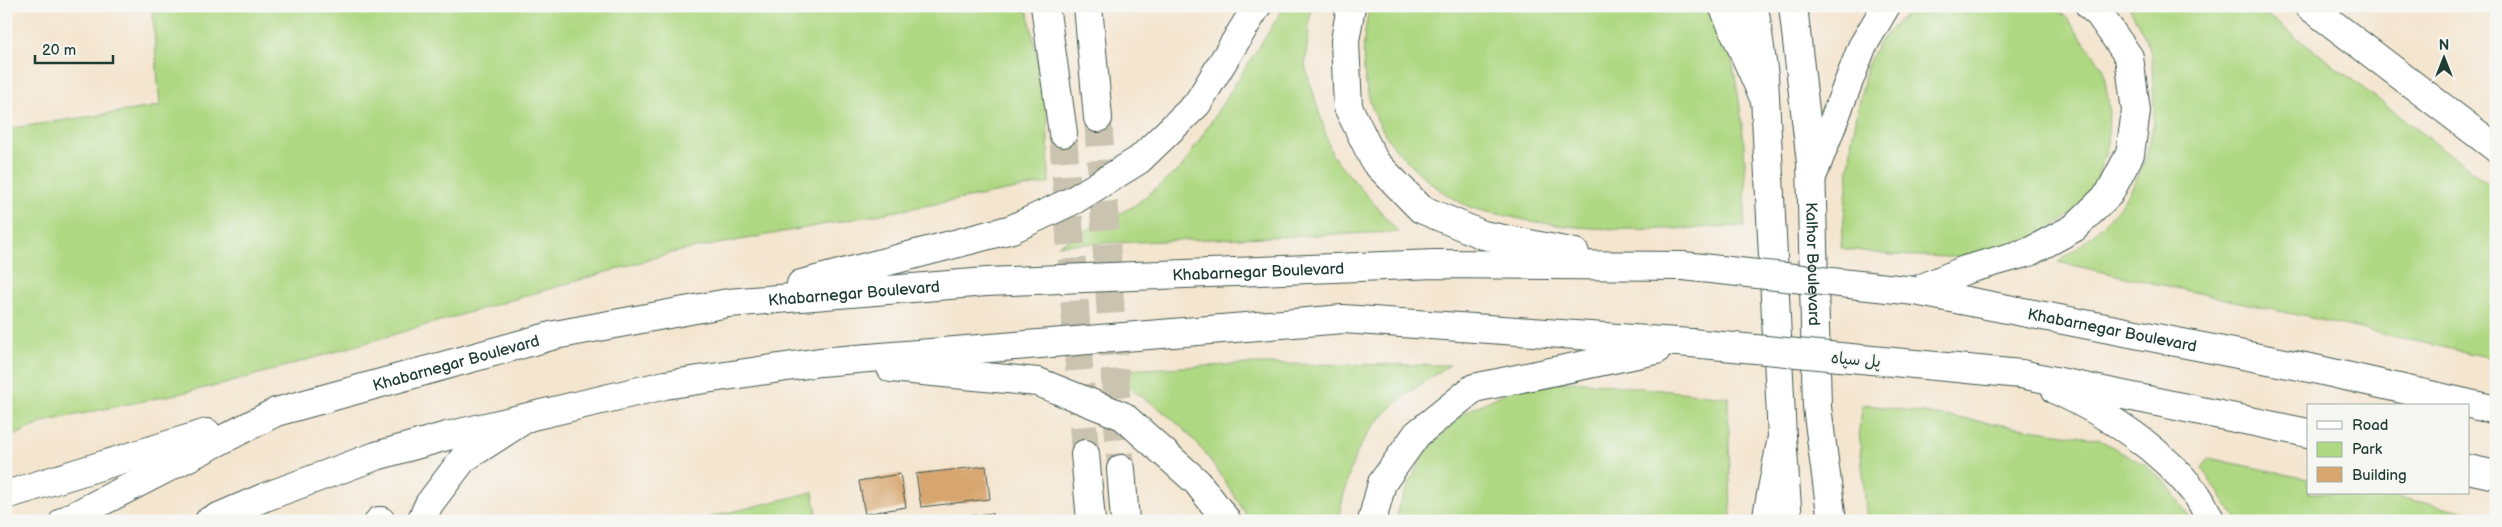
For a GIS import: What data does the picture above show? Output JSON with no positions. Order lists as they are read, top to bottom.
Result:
{
  "streets": {
    "main road": ["Kalhor Boulevard", "Khabarnegar Boulevard", "پل سپاه"]
  },
  "legend": ["Road", "Park", "Building"],
  "scale_bar": "20 m",
  "north": "top"
}
